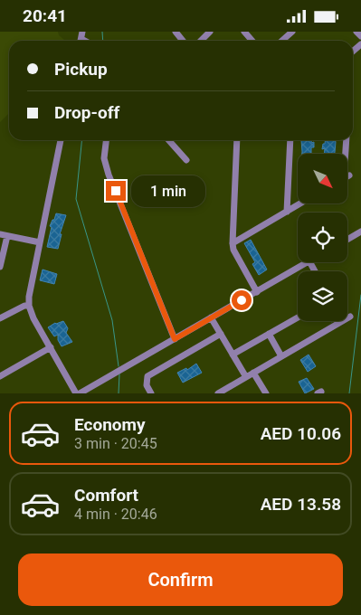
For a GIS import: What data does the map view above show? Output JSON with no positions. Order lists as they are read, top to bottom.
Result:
{
  "north": "bottom right",
  "page": {
    "status": "20:41",
    "banner": ["Pickup", "Drop-off"],
    "bubble": "1 min",
    "list": [
      {
        "name": "Economy",
        "note": "3 min · 20:45",
        "value": "AED 10.06"
      },
      {
        "name": "Comfort",
        "note": "4 min · 20:46",
        "value": "AED 13.58"
      }
    ],
    "buttons": "Confirm"
  }
}
